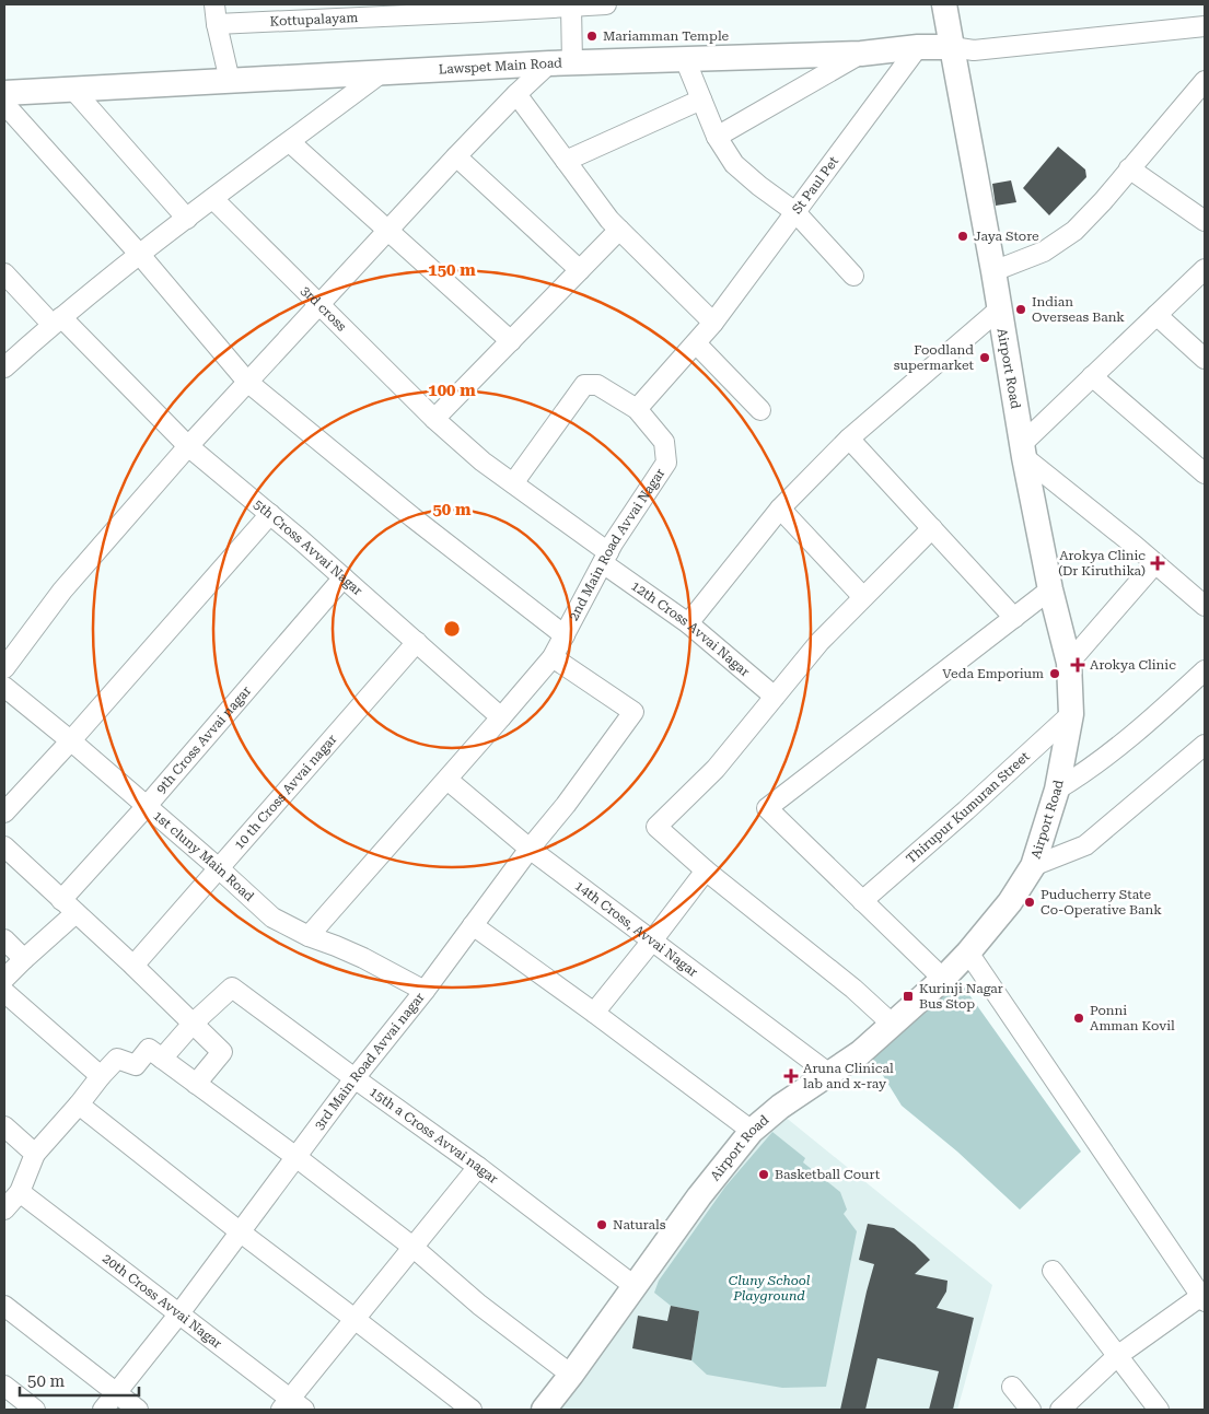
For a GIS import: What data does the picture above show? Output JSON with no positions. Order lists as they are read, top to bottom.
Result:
{
  "streets": {
    "street": [
      "Kottupalayam",
      "Lawspet Main Road",
      "St Paul Pet",
      "3rd cross",
      "Airport Road",
      "2nd Main Road Avvai Nagar",
      "5th Cross Avvai Nagar",
      "12th Cross Avvai Nagar",
      "9th Cross Avvai nagar",
      "10 th Cross Avvai nagar",
      "Thirupur Kumuran Street",
      "1st cluny Main Road",
      "14th Cross, Avvai Nagar",
      "3rd Main Road Avvai nagar",
      "15th a Cross Avvai nagar",
      "20th Cross Avvai Nagar"
    ]
  },
  "crossings": [
    ["Lawspet Main Road", "St Paul Pet"],
    ["Lawspet Main Road", "Airport Road"],
    ["St Paul Pet", "2nd Main Road Avvai Nagar"],
    ["3rd cross", "2nd Main Road Avvai Nagar"],
    ["3rd cross", "12th Cross Avvai Nagar"],
    ["Airport Road", "Thirupur Kumuran Street"],
    ["Airport Road", "14th Cross, Avvai Nagar"],
    ["Airport Road", "15th a Cross Avvai nagar"],
    ["2nd Main Road Avvai Nagar", "5th Cross Avvai Nagar"],
    ["2nd Main Road Avvai Nagar", "12th Cross Avvai Nagar"],
    ["2nd Main Road Avvai Nagar", "3rd Main Road Avvai nagar"],
    ["5th Cross Avvai Nagar", "9th Cross Avvai nagar"],
    ["5th Cross Avvai Nagar", "10 th Cross Avvai nagar"],
    ["9th Cross Avvai nagar", "1st cluny Main Road"],
    ["10 th Cross Avvai nagar", "1st cluny Main Road"],
    ["1st cluny Main Road", "3rd Main Road Avvai nagar"],
    ["14th Cross, Avvai Nagar", "3rd Main Road Avvai nagar"],
    ["3rd Main Road Avvai nagar", "15th a Cross Avvai nagar"],
    ["3rd Main Road Avvai nagar", "20th Cross Avvai Nagar"]
  ],
  "parks": ["Cluny School Playground"],
  "places": {
    "other": [
      "Mariamman Temple",
      "Jaya Store",
      "Indian Overseas Bank",
      "Foodland supermarket",
      "Veda Emporium",
      "Puducherry State Co-Operative Bank",
      "Ponni Amman Kovil",
      "Basketball Court",
      "Naturals"
    ],
    "health": ["Arokya Clinic (Dr Kiruthika)", "Arokya Clinic", "Aruna Clinical lab and x-ray"],
    "transit": ["Kurinji Nagar Bus Stop"]
  },
  "scale_bar": "50 m",
  "rings": ["150 m", "100 m", "50 m"]
}
